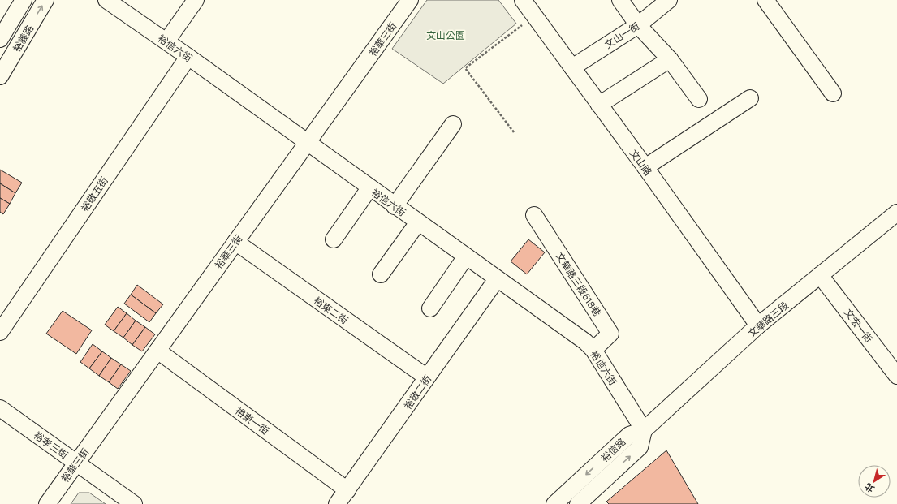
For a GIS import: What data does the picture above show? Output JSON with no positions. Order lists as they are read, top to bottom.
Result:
{
  "streets": {
    "street": [
      "文山一街",
      "裕義路",
      "裕華三街",
      "裕信六街",
      "文山路",
      "裕敬五街",
      "文華路三段618巷",
      "裕東二街",
      "文華路三段",
      "文宏一街",
      "裕敬二街",
      "裕東一街",
      "裕孝三街",
      "裕信路"
    ]
  },
  "crossings": [
    ["文山一街", "文山路"],
    ["裕華三街", "裕信六街"],
    ["裕華三街", "裕東二街"],
    ["裕華三街", "裕東一街"],
    ["裕華三街", "裕孝三街"],
    ["裕信六街", "裕敬五街"],
    ["裕信六街", "文華路三段618巷"],
    ["裕信六街", "文華路三段"],
    ["裕信六街", "裕敬二街"],
    ["裕信六街", "裕信路"],
    ["文山路", "文華路三段"],
    ["裕東二街", "裕敬二街"],
    ["文華路三段", "文宏一街"],
    ["文華路三段", "裕信路"],
    ["裕敬二街", "裕東一街"]
  ],
  "parks": ["文山公園"],
  "north": "bottom left"
}
